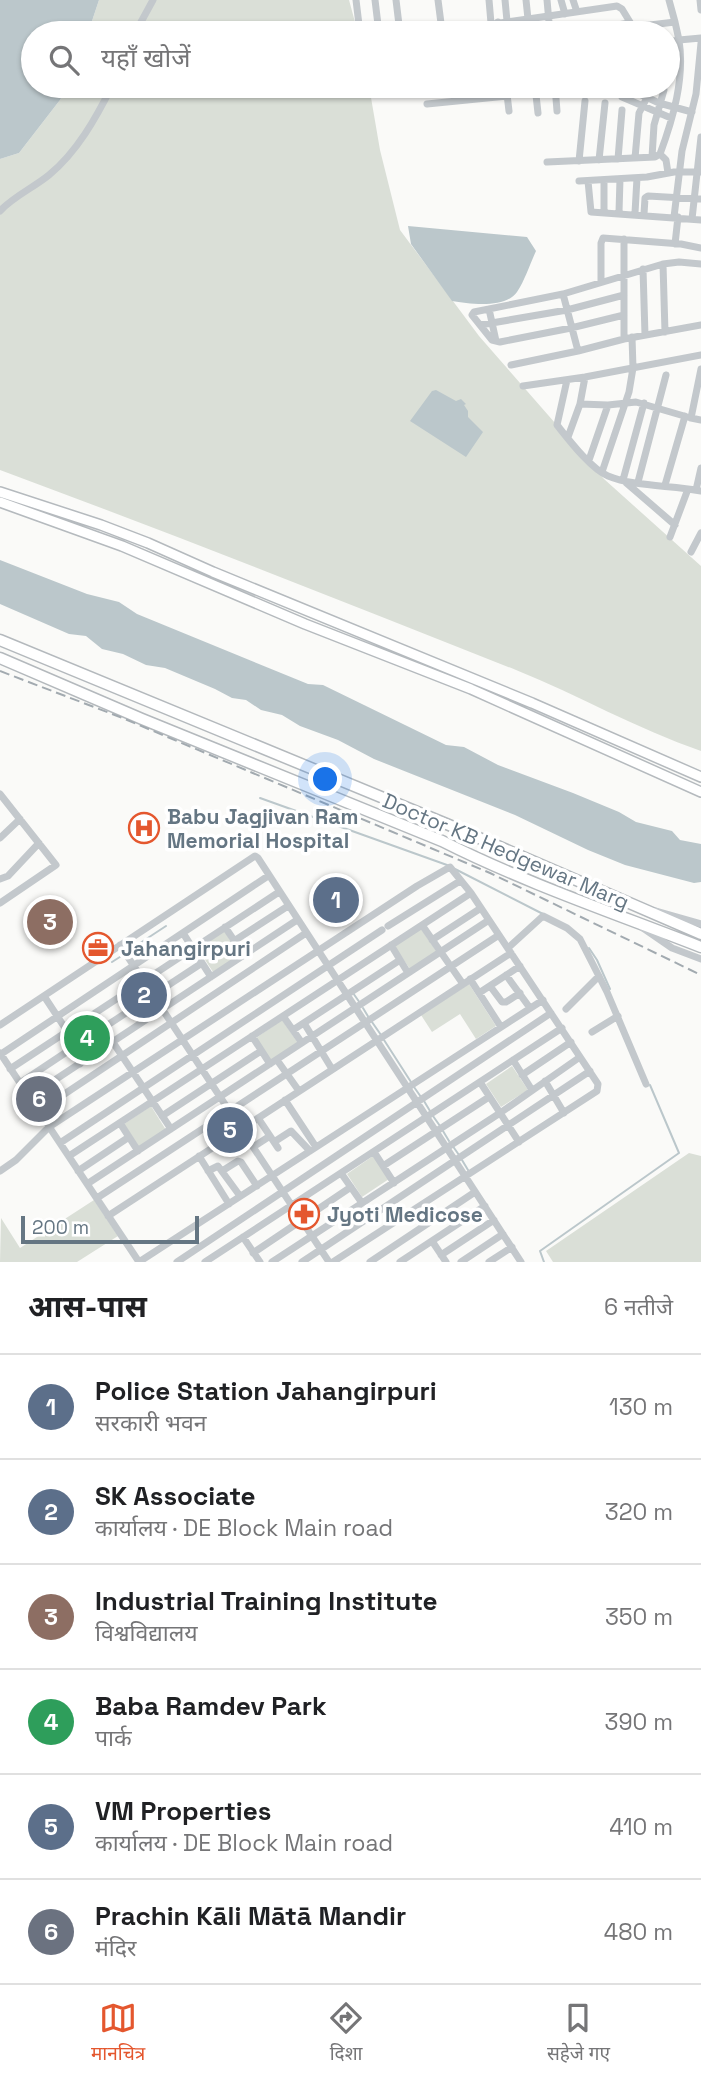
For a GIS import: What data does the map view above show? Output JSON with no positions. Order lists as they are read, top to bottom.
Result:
{
  "streets": {
    "highway": ["Doctor KB Hedgewar Marg"]
  },
  "places": {
    "hospital": ["Babu Jagjivan Ram Memorial Hospital"],
    "office": ["Jahangirpuri"],
    "pharmacy": ["Jyoti Medicose"]
  },
  "scale_bar": "200 m",
  "page": {
    "search": "यहाँ खोजें",
    "pins": [
      "1",
      "3",
      "2",
      "4",
      "6",
      "5"
    ],
    "scale": "200 m",
    "heading": ["आस-पास", "6 नतीजे"],
    "list": [
      {
        "mark": "1",
        "name": "Police Station Jahangirpuri",
        "note": "सरकारी भवन",
        "value": "130 m"
      },
      {
        "mark": "2",
        "name": "SK Associate",
        "note": "कार्यालय · DE Block Main road",
        "value": "320 m"
      },
      {
        "mark": "3",
        "name": "Industrial Training Institute",
        "note": "विश्वविद्यालय",
        "value": "350 m"
      },
      {
        "mark": "4",
        "name": "Baba Ramdev Park",
        "note": "पार्क",
        "value": "390 m"
      },
      {
        "mark": "5",
        "name": "VM Properties",
        "note": "कार्यालय · DE Block Main road",
        "value": "410 m"
      },
      {
        "mark": "6",
        "name": "Prachin Kāli Mātā Mandir",
        "note": "मंदिर",
        "value": "480 m"
      }
    ],
    "nav": ["मानचित्र", "दिशा", "सहेजे गए"]
  }
}
